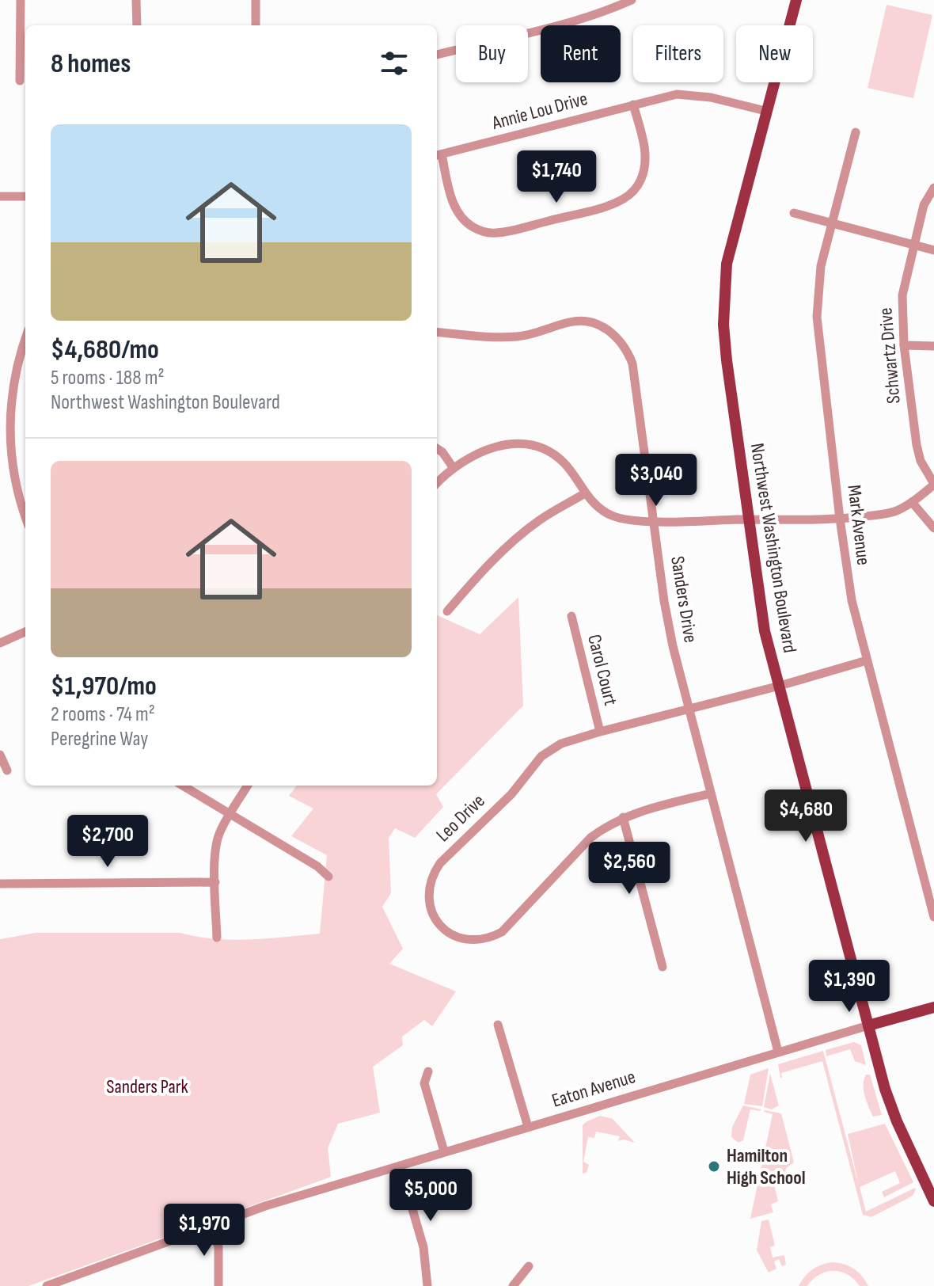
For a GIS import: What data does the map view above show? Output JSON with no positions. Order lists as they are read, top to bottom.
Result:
{
  "streets": {
    "main road": ["Northwest Washington Boulevard", "Eaton Avenue"],
    "street": [
      "Annie Lou Drive",
      "Schwartz Drive",
      "Mark Avenue",
      "Sanders Drive",
      "Carol Court",
      "Leo Drive"
    ]
  },
  "crossings": [
    ["Annie Lou Drive", "Northwest Washington Boulevard"],
    ["Mark Avenue", "Leo Drive"],
    ["Northwest Washington Boulevard", "Leo Drive"],
    ["Northwest Washington Boulevard", "Eaton Avenue"],
    ["Sanders Drive", "Leo Drive"],
    ["Sanders Drive", "Eaton Avenue"],
    ["Carol Court", "Leo Drive"]
  ],
  "parks": ["Sanders Park"],
  "places": ["Hamilton High School"],
  "page": {
    "chip": [
      "Buy",
      "Rent",
      "Filters",
      "New"
    ],
    "heading": "8 homes",
    "list": [
      {
        "name": "$4,680/mo",
        "note": "5 rooms · 188 m² · Northwest Washington Boulevard"
      },
      {
        "name": "$1,970/mo",
        "note": "2 rooms · 74 m² · Peregrine Way"
      }
    ],
    "price": [
      "$1,740",
      "$3,040",
      "$4,680",
      "$2,700",
      "$2,560",
      "$1,390",
      "$5,000",
      "$1,970"
    ]
  }
}
